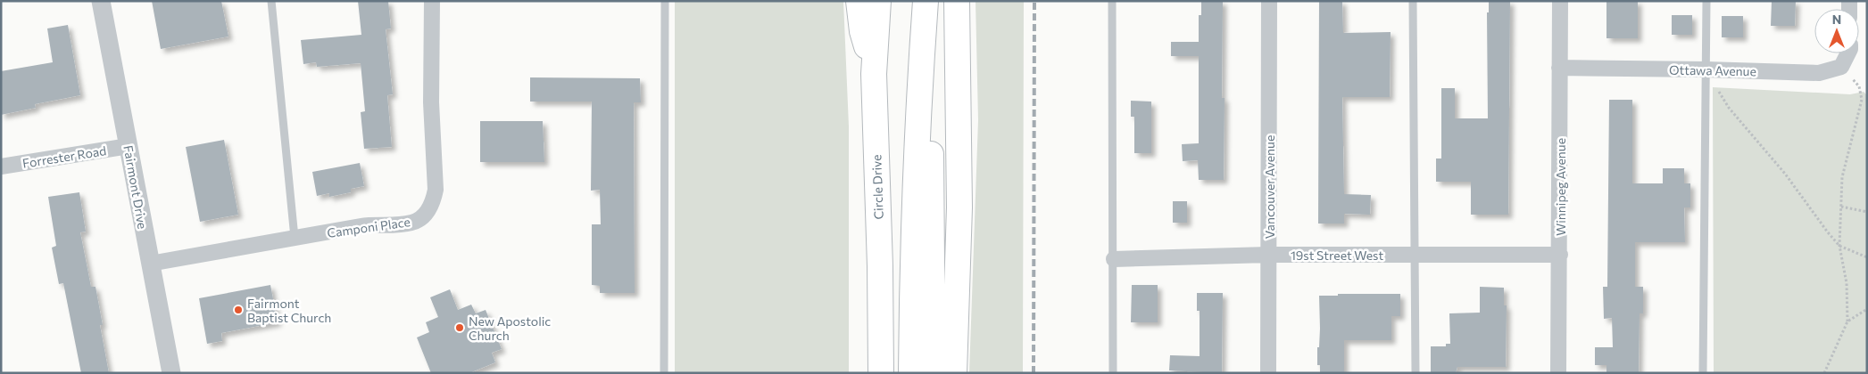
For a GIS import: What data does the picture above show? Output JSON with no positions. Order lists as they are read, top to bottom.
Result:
{
  "streets": {
    "highway": ["Circle Drive"],
    "street": [
      "Ottawa Avenue",
      "Forrester Road",
      "Fairmont Drive",
      "Vancouver Avenue",
      "Winnipeg Avenue",
      "Camponi Place",
      "19st Street West"
    ]
  },
  "crossings": [
    ["Ottawa Avenue", "Winnipeg Avenue"],
    ["Forrester Road", "Fairmont Drive"],
    ["Fairmont Drive", "Camponi Place"],
    ["Vancouver Avenue", "19st Street West"],
    ["Winnipeg Avenue", "19st Street West"]
  ],
  "places": ["Fairmont Baptist Church", "New Apostolic Church"],
  "north": "top"
}
